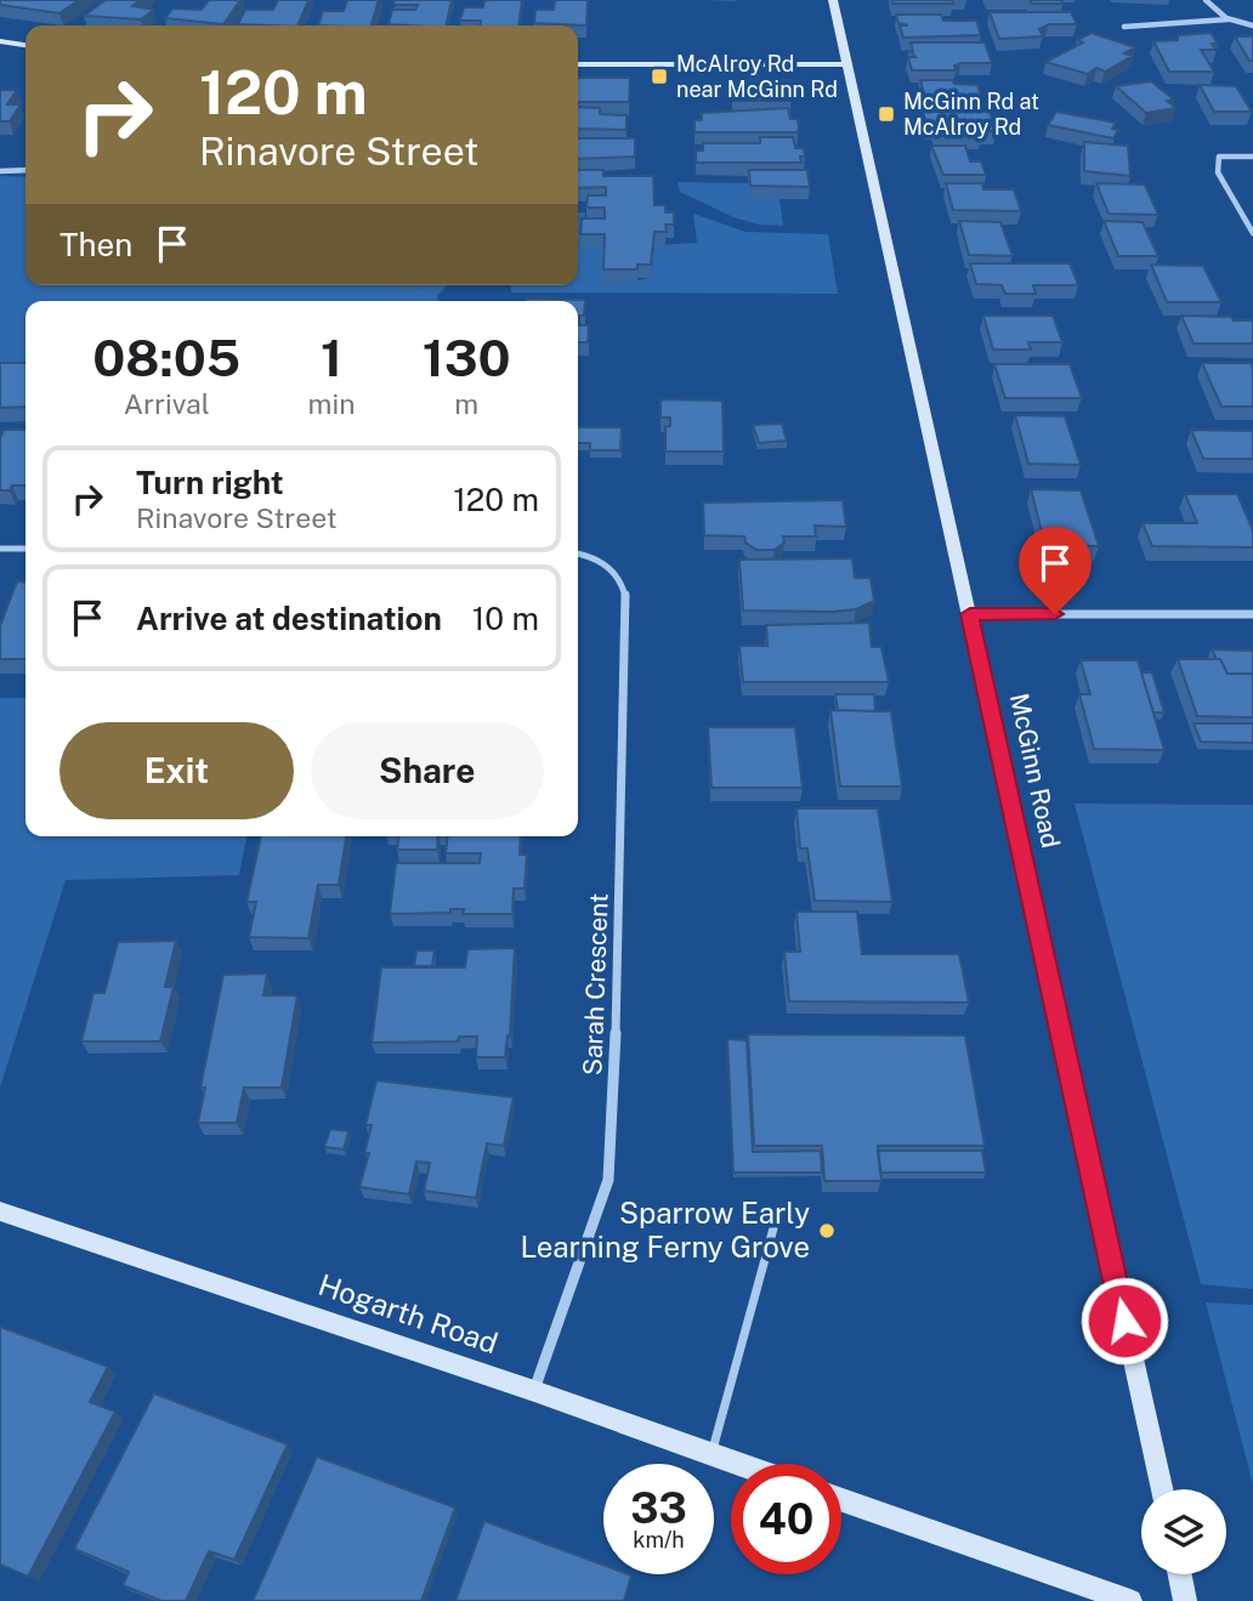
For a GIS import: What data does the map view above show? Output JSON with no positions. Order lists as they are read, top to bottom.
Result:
{
  "streets": {
    "street": ["McGinn Road", "Sarah Crescent", "Hogarth Road"]
  },
  "crossings": [
    ["Sarah Crescent", "Hogarth Road"]
  ],
  "places": {
    "transit": ["McAlroy Rd near McGinn Rd", "McGinn Rd at McAlroy Rd"],
    "other": ["Sparrow Early Learning Ferny Grove"]
  },
  "page": {
    "turn": ["120 m", "Rinavore Street"],
    "then": "Then",
    "eta": [
      "08:05",
      "Arrival",
      "1",
      "min",
      "130",
      "m"
    ],
    "list": [
      {
        "name": "Turn right",
        "note": "Rinavore Street",
        "value": "120 m"
      },
      {
        "name": "Arrive at destination",
        "value": "10 m"
      }
    ],
    "buttons": ["Exit", "Share"],
    "speed": "33 km/h",
    "limit": "40"
  }
}
